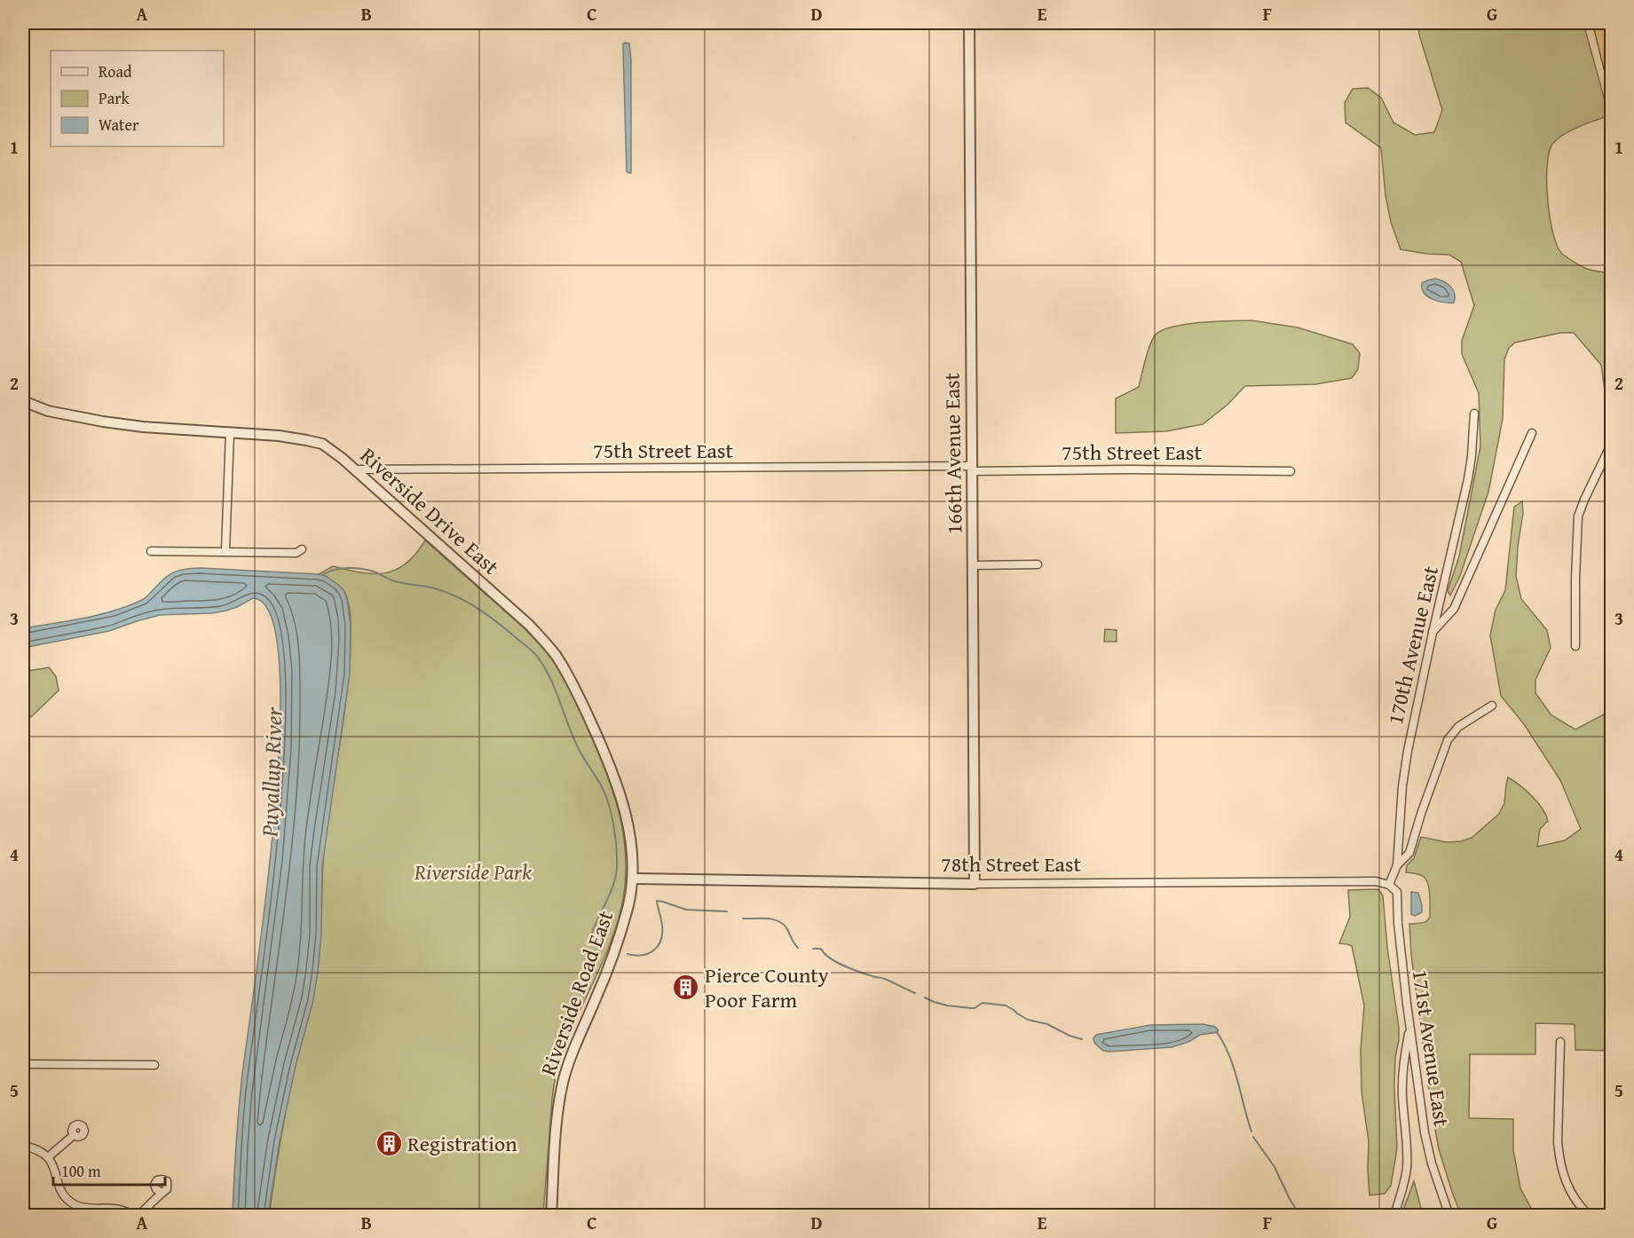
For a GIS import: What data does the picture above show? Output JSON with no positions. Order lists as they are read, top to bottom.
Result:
{
  "streets": {
    "street": [
      "75th Street East",
      "166th Avenue East",
      "Riverside Drive East",
      "170th Avenue East",
      "78th Street East",
      "Riverside Road East",
      "171st Avenue East"
    ]
  },
  "crossings": [
    ["75th Street East", "166th Avenue East"],
    ["75th Street East", "Riverside Drive East"],
    ["166th Avenue East", "78th Street East"],
    ["Riverside Drive East", "78th Street East"],
    ["Riverside Drive East", "Riverside Road East"],
    ["170th Avenue East", "78th Street East"],
    ["170th Avenue East", "171st Avenue East"],
    ["78th Street East", "Riverside Road East"],
    ["78th Street East", "171st Avenue East"]
  ],
  "water": ["Puyallup River"],
  "parks": ["Riverside Park"],
  "places": {
    "building": ["Pierce County Poor Farm", "Registration"]
  },
  "legend": ["Road", "Park", "Water"],
  "scale_bar": "100 m",
  "grid": {
    "columns": [
      "A",
      "B",
      "C",
      "D",
      "E",
      "F",
      "G"
    ],
    "rows": [
      "1",
      "2",
      "3",
      "4",
      "5"
    ]
  }
}
